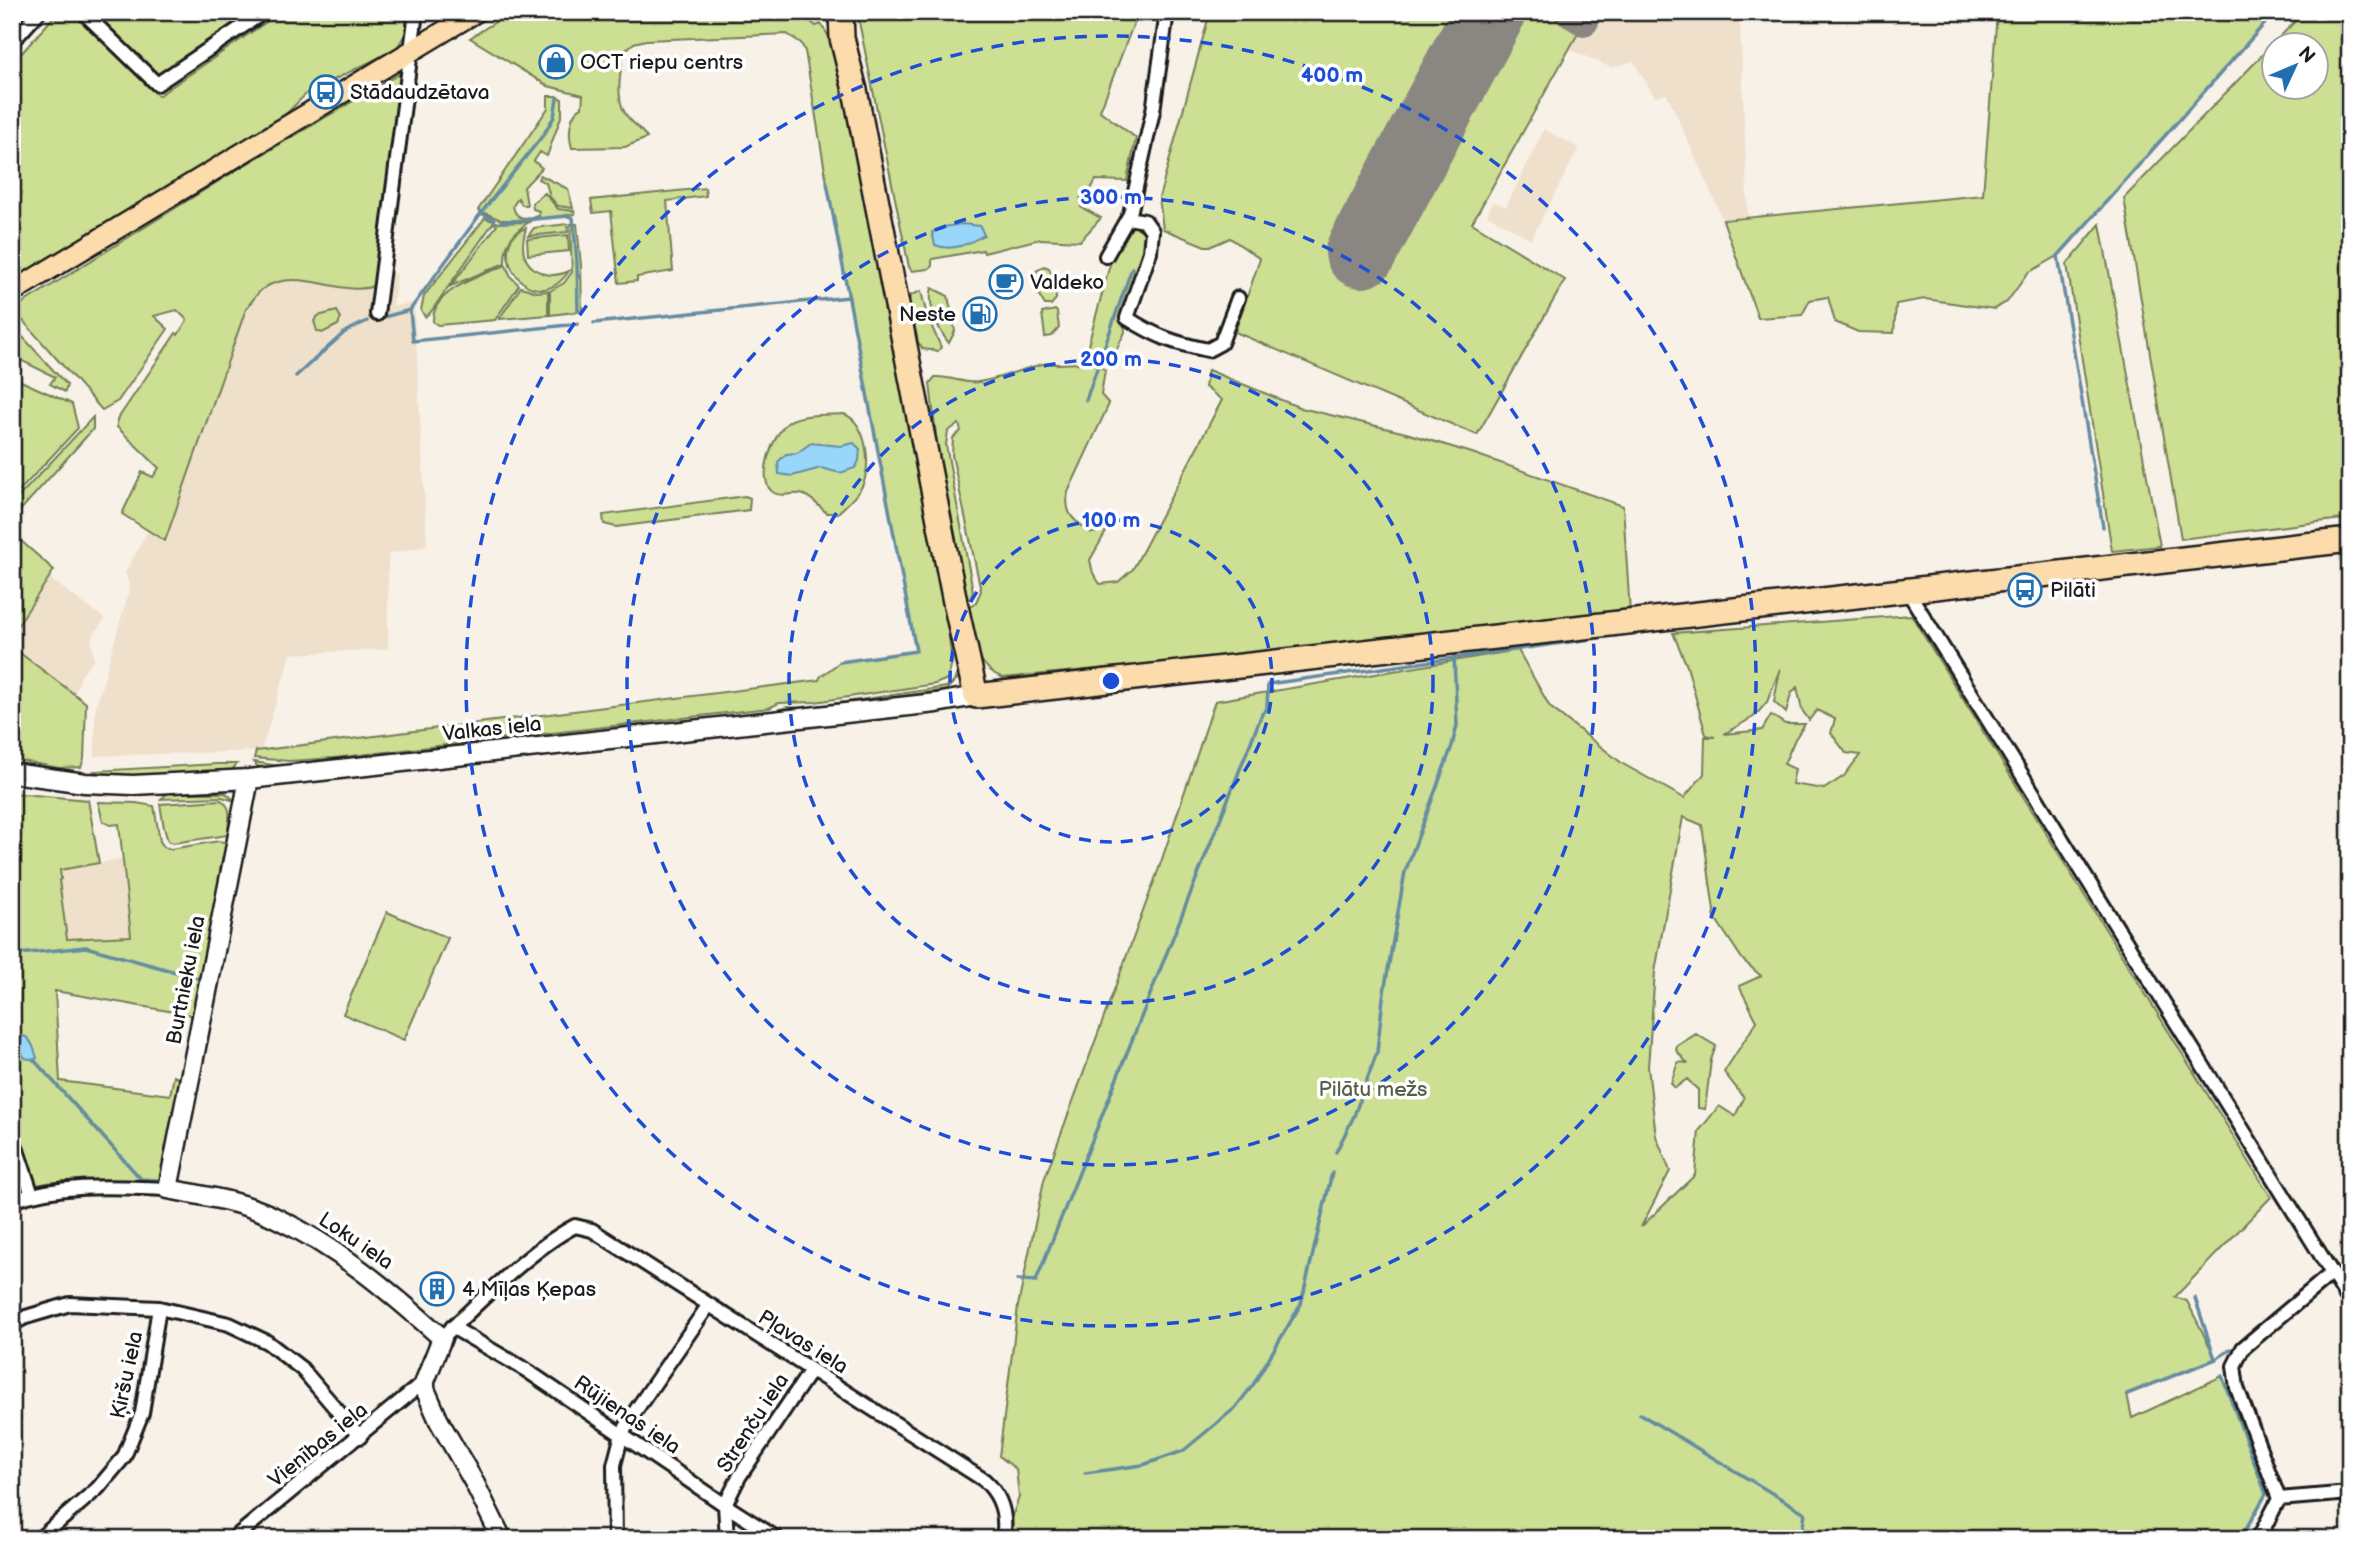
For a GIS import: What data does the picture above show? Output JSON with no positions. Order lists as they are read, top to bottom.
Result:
{
  "streets": {
    "main road": ["Valkas iela", "Burtnieku iela", "Loku iela"],
    "street": [
      "Pļavas iela",
      "Ķiršu iela",
      "Rūjienas iela",
      "Strenču iela",
      "Vienības iela"
    ]
  },
  "crossings": [
    ["Valkas iela", "Burtnieku iela"],
    ["Burtnieku iela", "Loku iela"],
    ["Loku iela", "Pļavas iela"],
    ["Loku iela", "Rūjienas iela"],
    ["Pļavas iela", "Rūjienas iela"],
    ["Pļavas iela", "Strenču iela"],
    ["Rūjienas iela", "Strenču iela"]
  ],
  "parks": ["Pilātu mežs"],
  "places": {
    "shop": ["OCT riepu centrs"],
    "bus stop": ["Stādaudzētava", "Pilāti"],
    "cafe": ["Valdeko"],
    "fuel station": ["Neste"],
    "building": ["4 Mīļas Ķepas"]
  },
  "north": "top right",
  "rings": [
    "400 m",
    "300 m",
    "200 m",
    "100 m"
  ]
}
